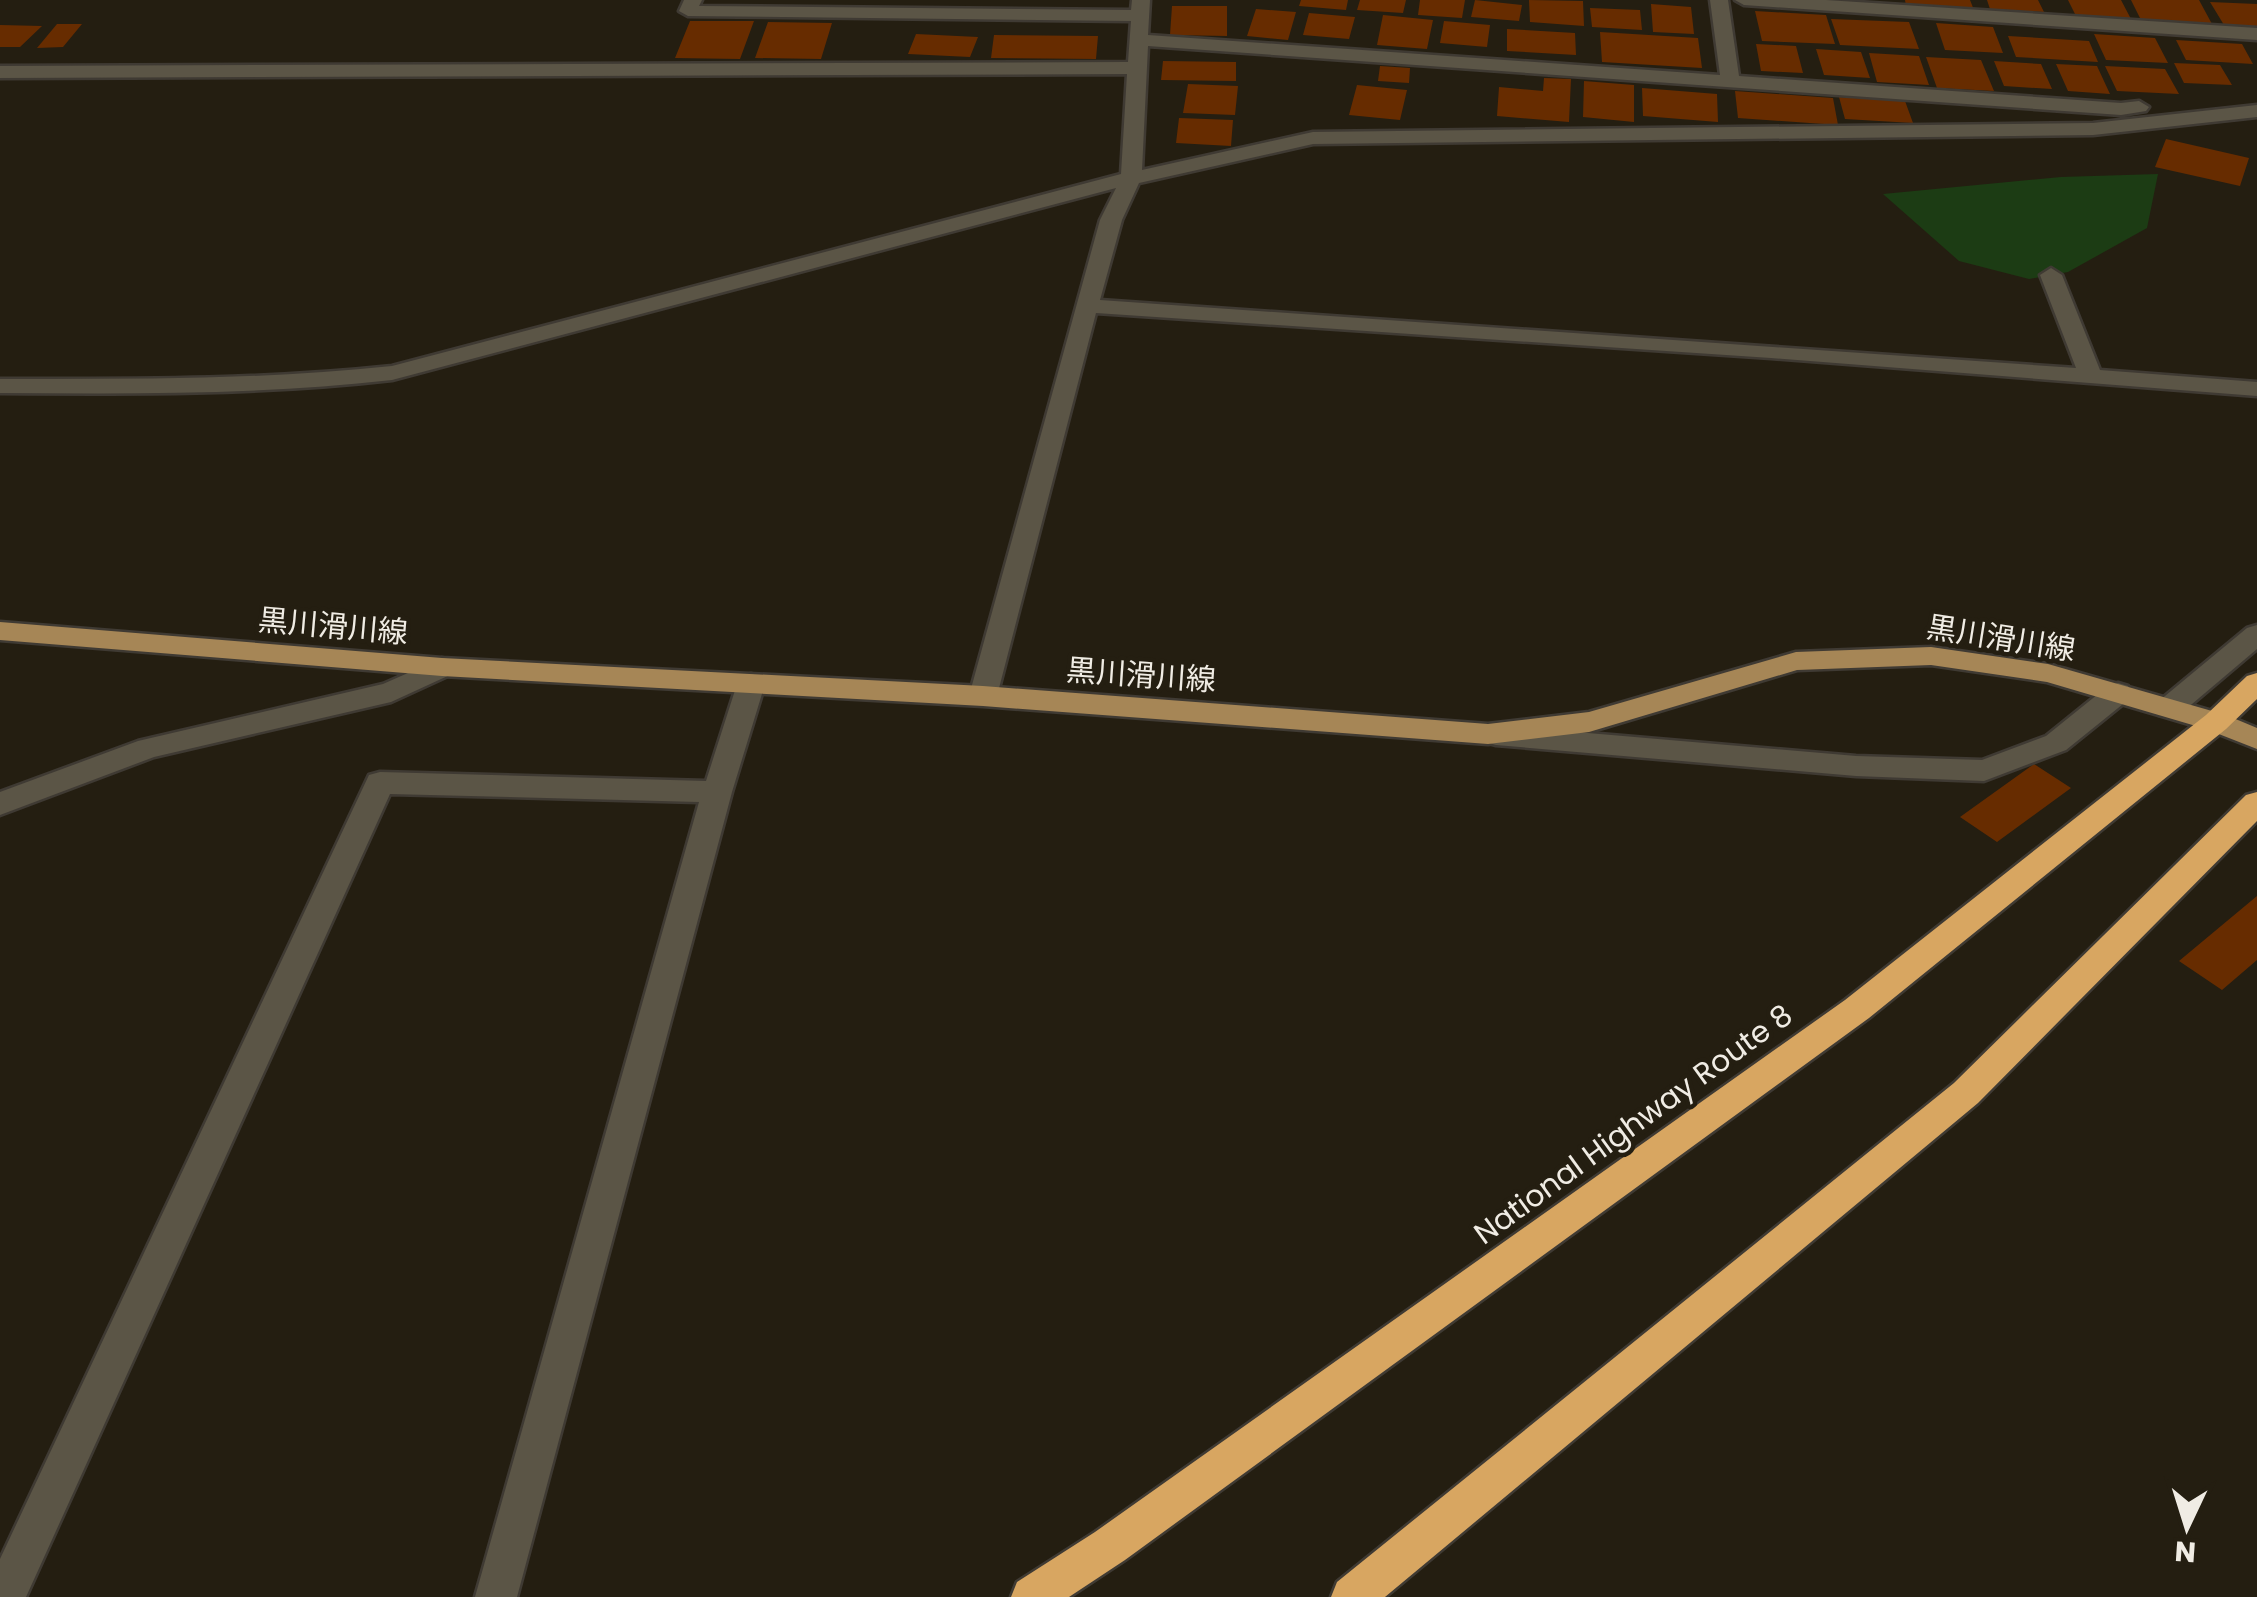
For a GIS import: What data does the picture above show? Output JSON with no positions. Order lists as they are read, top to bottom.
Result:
{
  "streets": {
    "highway": ["National Highway Route 8"],
    "main road": ["黒川滑川線"]
  },
  "crossings": [
    ["黒川滑川線", "National Highway Route 8"]
  ],
  "north": "bottom"
}
